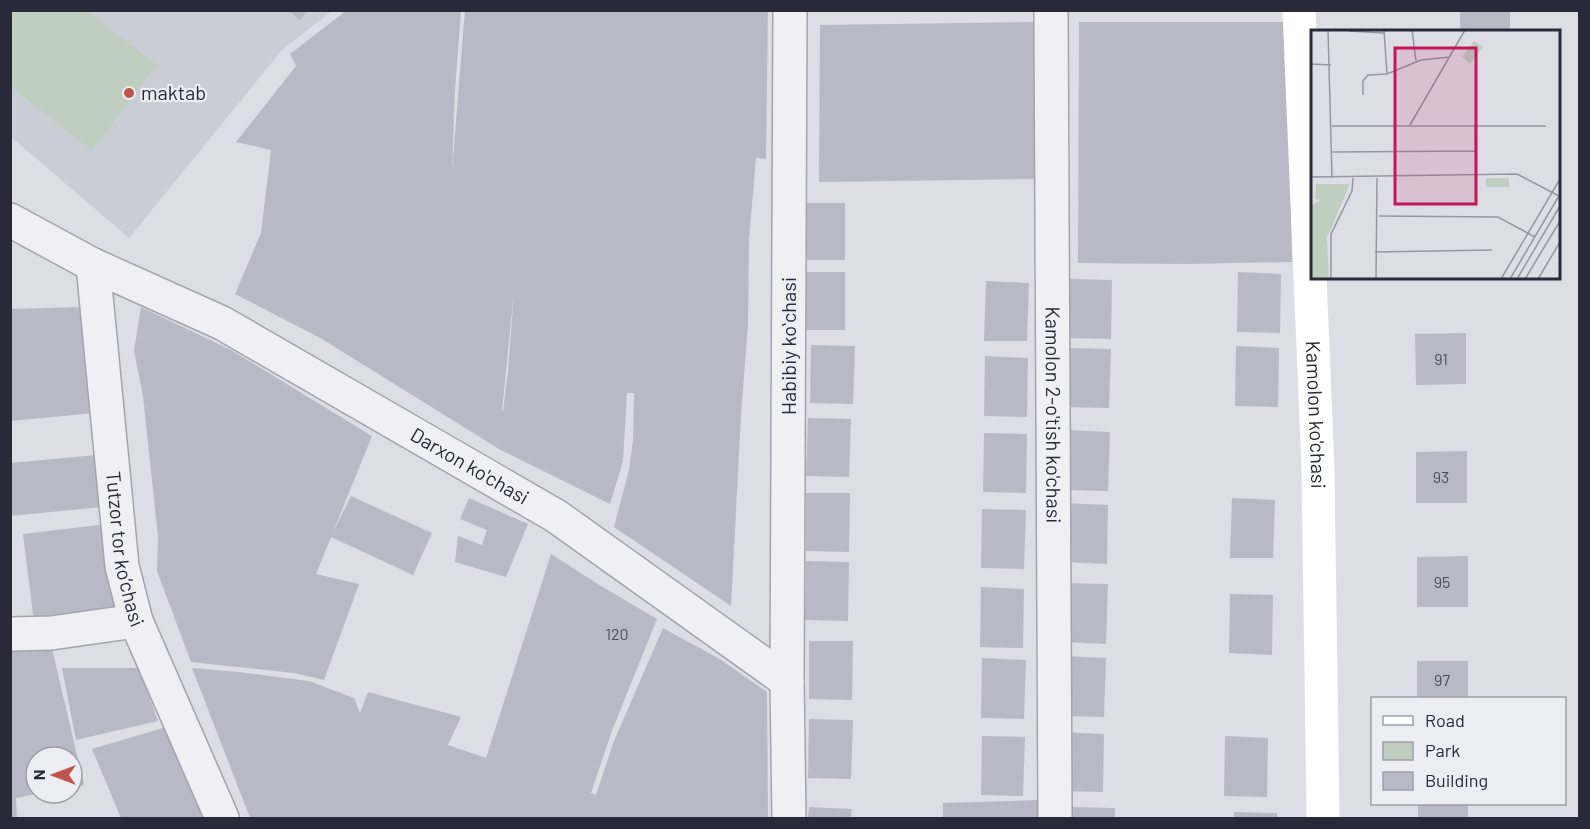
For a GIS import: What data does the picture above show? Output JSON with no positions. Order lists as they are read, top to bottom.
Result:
{
  "streets": {
    "street": [
      "Habibiy koʻchasi",
      "Kamolon 2-o'tish ko'chasi",
      "Kamolon ko'chasi",
      "Darxon ko'chasi",
      "Tutzor tor ko‘chasi"
    ]
  },
  "crossings": [
    ["Habibiy koʻchasi", "Darxon ko'chasi"],
    ["Darxon ko'chasi", "Tutzor tor ko‘chasi"]
  ],
  "places": ["maktab"],
  "house_numbers": [
    "91",
    "93",
    "95",
    "120",
    "97"
  ],
  "legend": ["Road", "Park", "Building"],
  "north": "left"
}
